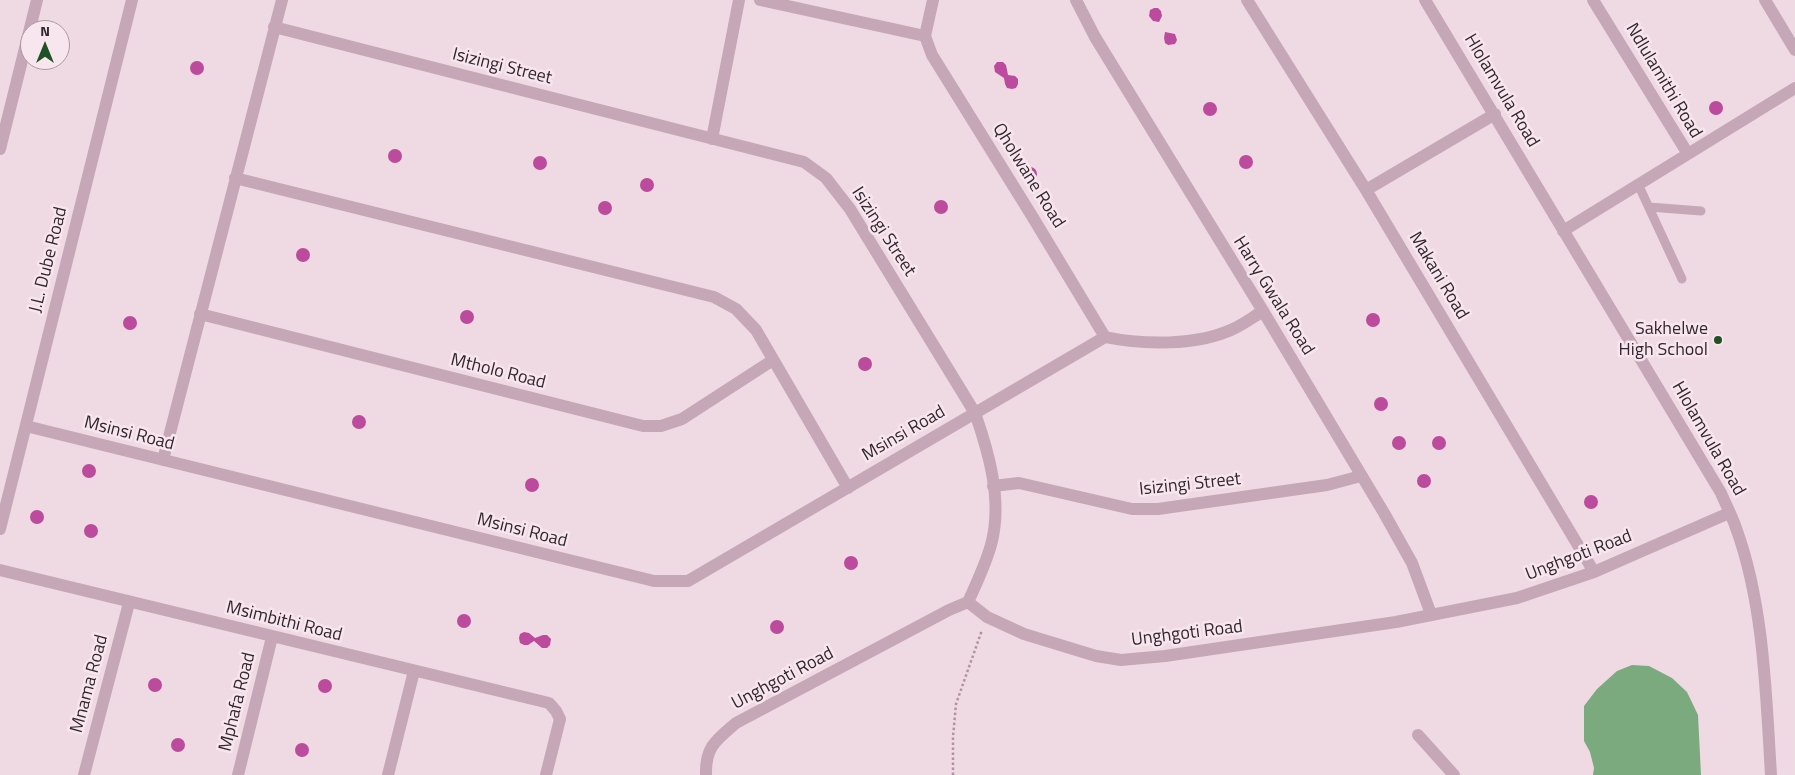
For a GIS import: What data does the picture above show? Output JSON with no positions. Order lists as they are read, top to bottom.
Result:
{
  "streets": {
    "street": [
      "Isizingi Street",
      "Ndlulamithi Road",
      "Hlolamvula Road",
      "Qholwane Road",
      "J.L. Dube Road",
      "Makani Road",
      "Harry Gwala Road",
      "Mtholo Road",
      "Msinsi Road",
      "Unghgoti Road",
      "Msimbithi Road",
      "Mnama Road",
      "Mphafa Road"
    ]
  },
  "crossings": [
    ["Isizingi Street", "Harry Gwala Road"],
    ["Isizingi Street", "Msinsi Road"],
    ["Hlolamvula Road", "Unghgoti Road"],
    ["Qholwane Road", "Msinsi Road"],
    ["J.L. Dube Road", "Msinsi Road"],
    ["Makani Road", "Unghgoti Road"],
    ["Harry Gwala Road", "Unghgoti Road"],
    ["Msimbithi Road", "Mnama Road"],
    ["Msimbithi Road", "Mphafa Road"]
  ],
  "places": ["Sakhelwe High School"],
  "north": "top"
}
